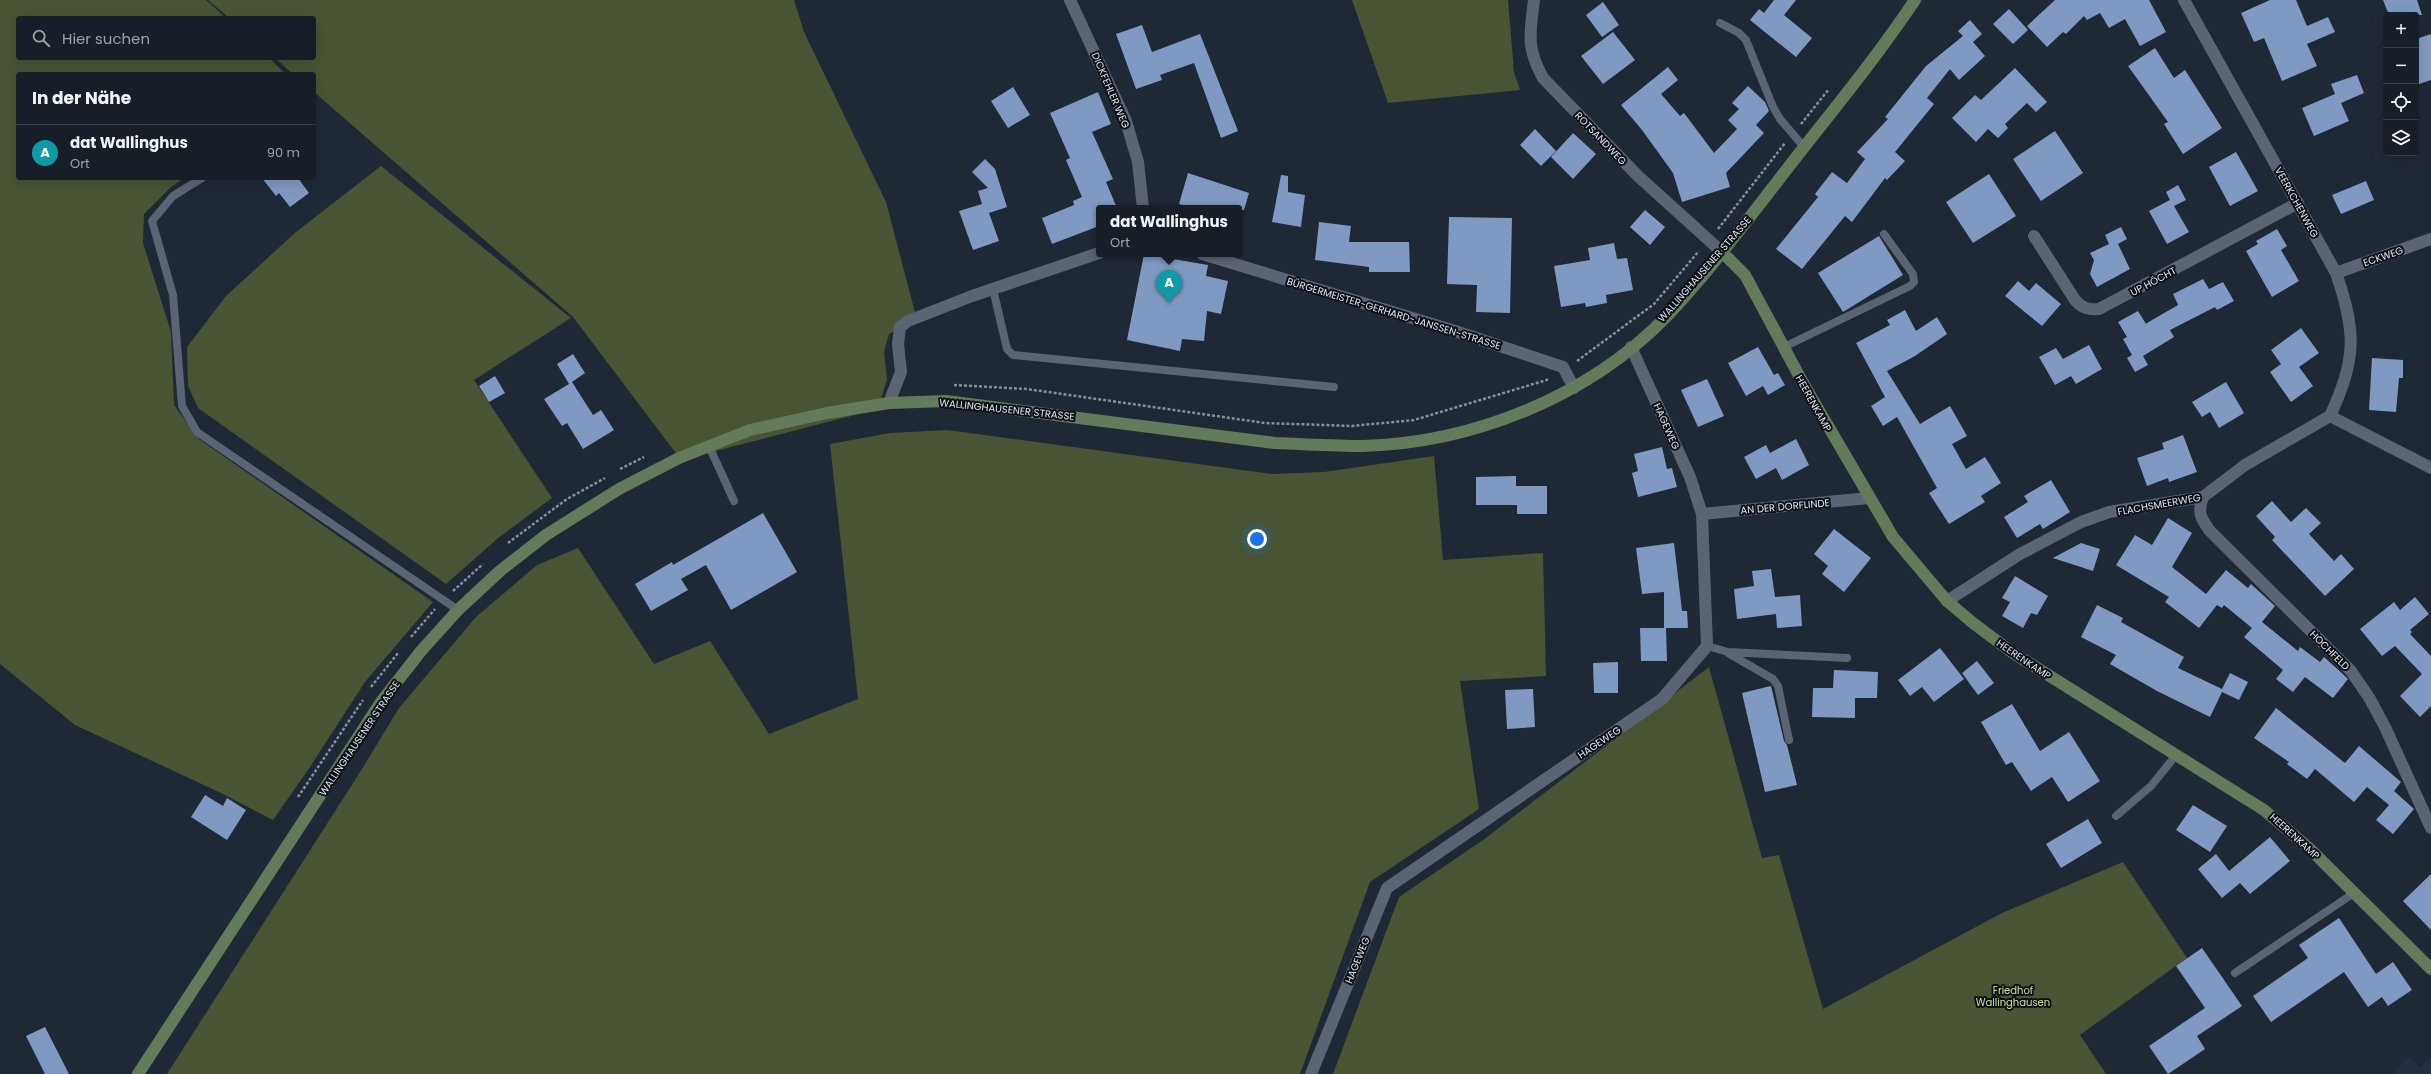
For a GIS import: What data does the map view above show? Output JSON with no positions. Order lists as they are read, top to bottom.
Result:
{
  "streets": {
    "street": [
      "DICKFEHLER WEG",
      "ROTSANDWEG",
      "VEERKCHENWEG",
      "ECKWEG",
      "WALLINGHAUSENER STRASSE",
      "UP HÖCHT",
      "BÜRGERMEISTER-GERHARD-JANSSEN-STRASSE",
      "HEERENKAMP",
      "HAGEWEG",
      "FLACHSMEERWEG",
      "AN DER DORFLINDE",
      "HOCHFELD"
    ]
  },
  "crossings": [
    ["ROTSANDWEG", "WALLINGHAUSENER STRASSE"],
    ["ROTSANDWEG", "HEERENKAMP"],
    ["VEERKCHENWEG", "ECKWEG"],
    ["VEERKCHENWEG", "UP HÖCHT"],
    ["VEERKCHENWEG", "FLACHSMEERWEG"],
    ["WALLINGHAUSENER STRASSE", "HEERENKAMP"],
    ["WALLINGHAUSENER STRASSE", "HAGEWEG"],
    ["HEERENKAMP", "FLACHSMEERWEG"],
    ["HEERENKAMP", "AN DER DORFLINDE"],
    ["HAGEWEG", "AN DER DORFLINDE"],
    ["FLACHSMEERWEG", "HOCHFELD"]
  ],
  "parks": ["Friedhof Wallinghausen"],
  "page": {
    "map_buttons": ["+", "−"],
    "search": "Hier suchen",
    "heading": "In der Nähe",
    "list": [
      {
        "mark": "A",
        "name": "dat Wallinghus",
        "note": "Ort",
        "value": "90 m"
      }
    ],
    "popup": ["dat Wallinghus", "Ort"],
    "pins": "A"
  }
}
